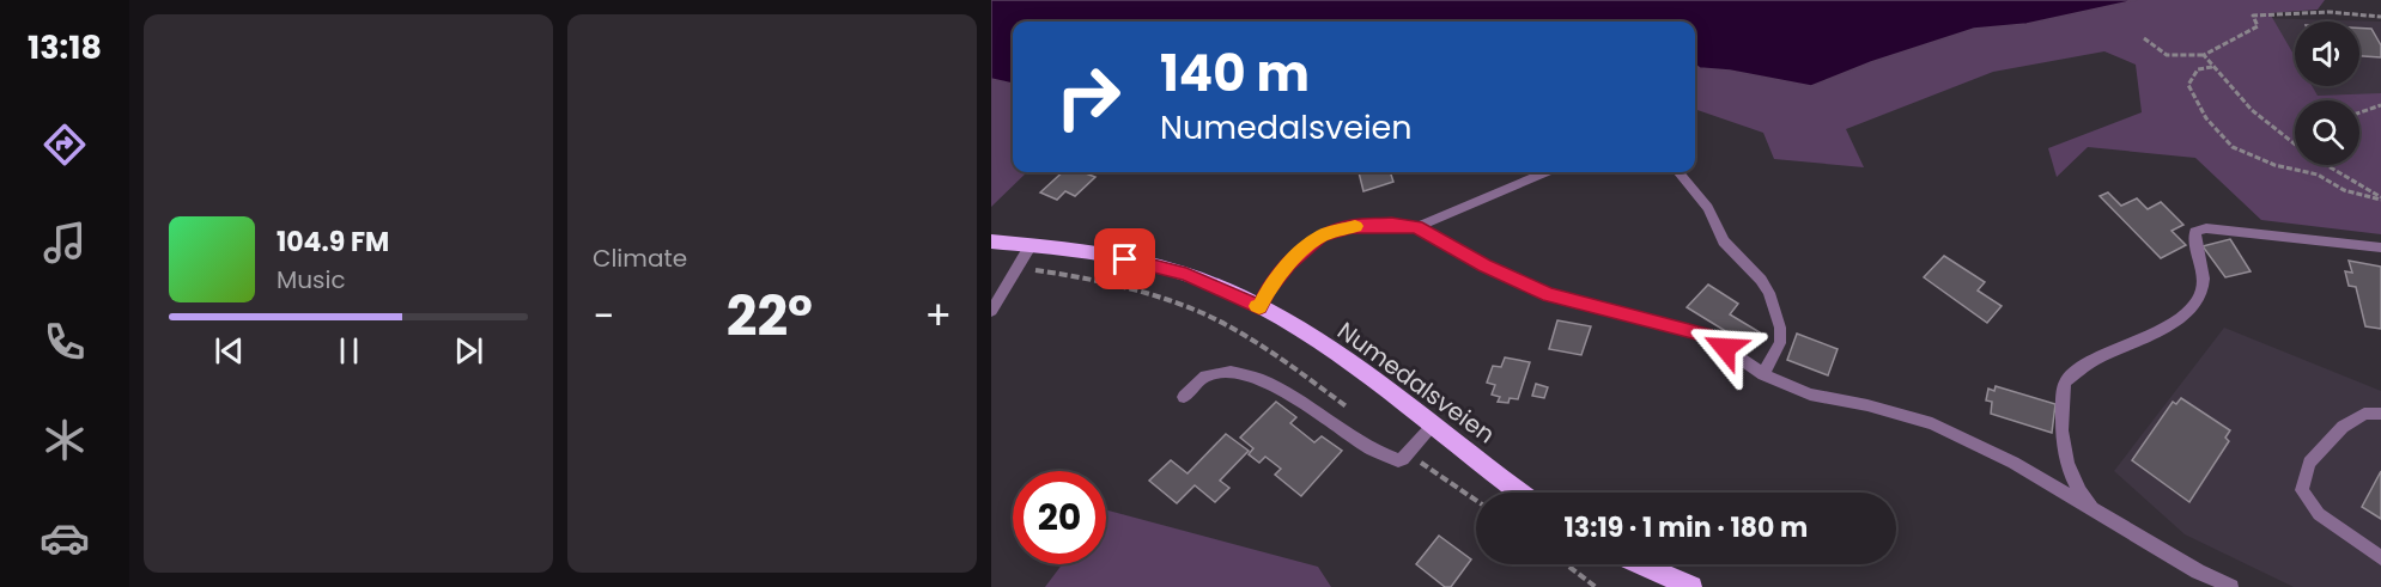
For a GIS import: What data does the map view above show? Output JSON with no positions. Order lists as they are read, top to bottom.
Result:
{
  "streets": {
    "main road": ["Numedalsveien"]
  },
  "page": {
    "tabs": "13:18",
    "tile": "Climate",
    "turn": ["140 m", "Numedalsveien"],
    "song": ["104.9 FM", "Music"],
    "heat": ["−", "22°", "+"],
    "limit": "20",
    "trip": "13:19 · 1 min · 180 m"
  }
}
